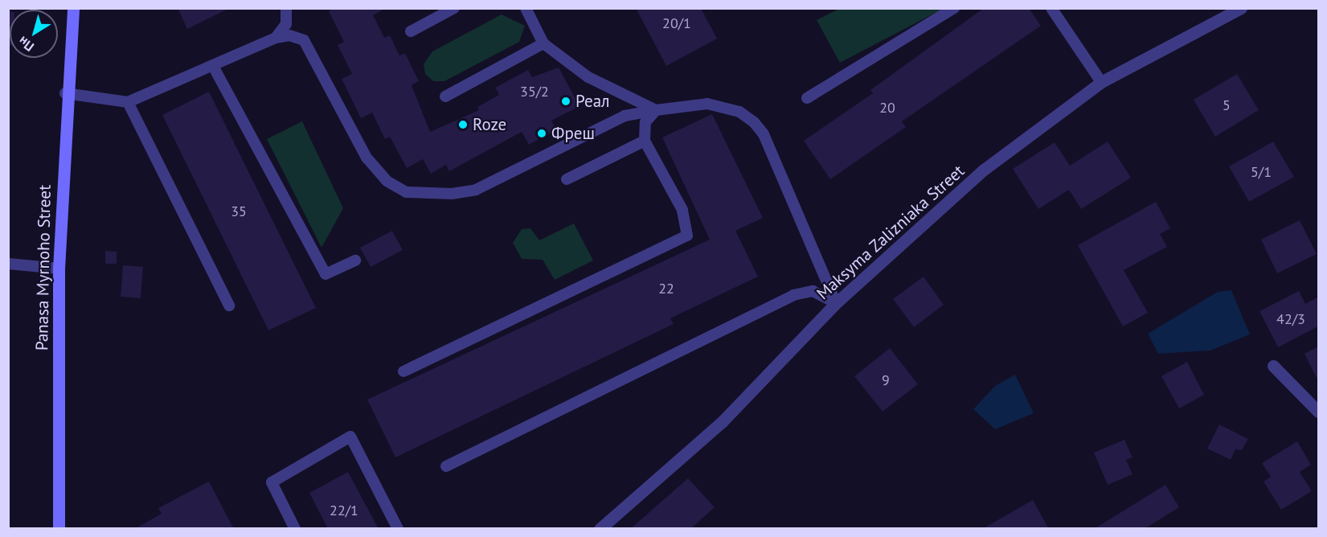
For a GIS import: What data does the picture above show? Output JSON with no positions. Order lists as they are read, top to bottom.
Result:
{
  "streets": {
    "main road": ["Panasa Myrnoho Street"],
    "street": ["Maksyma Zalizniaka Street"]
  },
  "places": ["Реал", "Roze", "Фреш"],
  "house_numbers": [
    "20/1",
    "35/2",
    "5",
    "20",
    "5/1",
    "35",
    "22",
    "42/3",
    "9",
    "22/1"
  ],
  "north": "bottom left"
}
